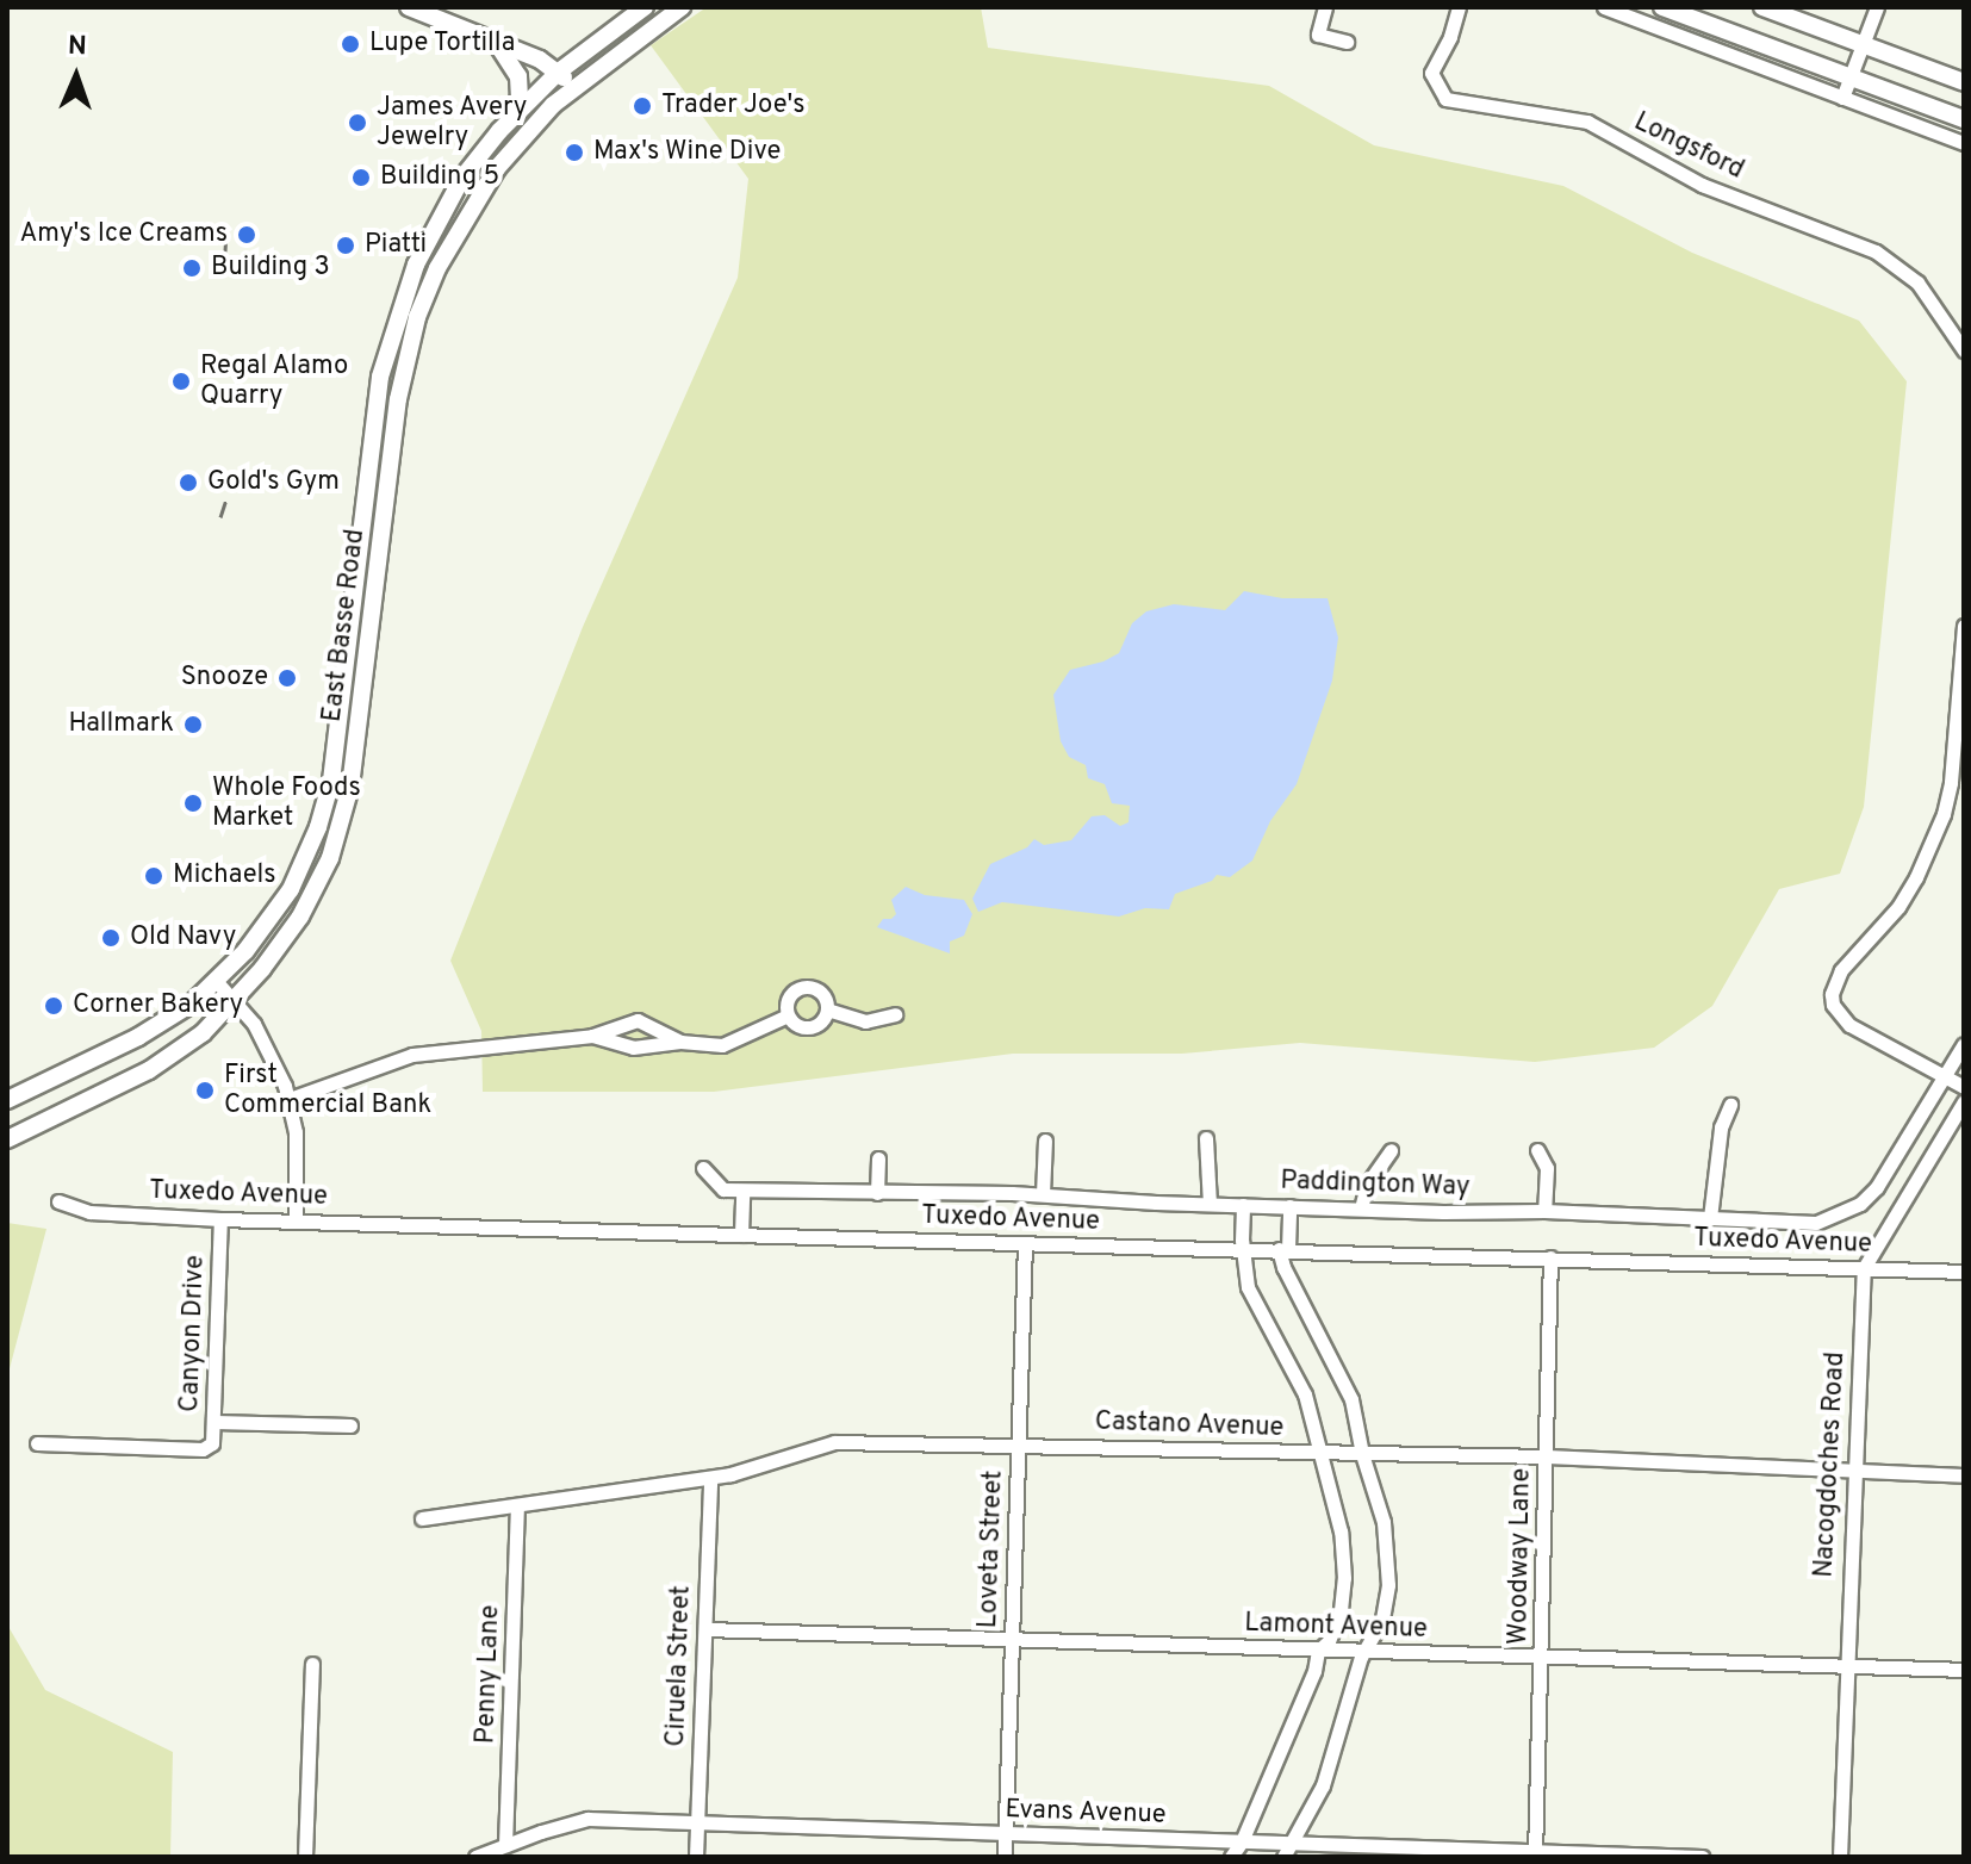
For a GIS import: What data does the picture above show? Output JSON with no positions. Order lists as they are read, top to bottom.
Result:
{
  "streets": {
    "main road": ["East Basse Road"],
    "street": [
      "Longsford",
      "Paddington Way",
      "Tuxedo Avenue",
      "Canyon Drive",
      "Castano Avenue",
      "Nacogdoches Road",
      "Loveta Street",
      "Woodway Lane",
      "Lamont Avenue",
      "Ciruela Street",
      "Penny Lane",
      "Evans Avenue"
    ]
  },
  "crossings": [
    ["Tuxedo Avenue", "Canyon Drive"],
    ["Tuxedo Avenue", "Nacogdoches Road"],
    ["Tuxedo Avenue", "Loveta Street"],
    ["Tuxedo Avenue", "Woodway Lane"],
    ["Castano Avenue", "Nacogdoches Road"],
    ["Castano Avenue", "Loveta Street"],
    ["Castano Avenue", "Woodway Lane"],
    ["Castano Avenue", "Ciruela Street"],
    ["Castano Avenue", "Penny Lane"],
    ["Nacogdoches Road", "Lamont Avenue"],
    ["Loveta Street", "Lamont Avenue"],
    ["Loveta Street", "Evans Avenue"],
    ["Woodway Lane", "Lamont Avenue"],
    ["Woodway Lane", "Evans Avenue"],
    ["Lamont Avenue", "Ciruela Street"],
    ["Ciruela Street", "Evans Avenue"],
    ["Penny Lane", "Evans Avenue"]
  ],
  "places": [
    "Lupe Tortilla",
    "Trader Joe's",
    "James Avery Jewelry",
    "Max's Wine Dive",
    "Building 5",
    "Amy's Ice Creams",
    "Piatti",
    "Building 3",
    "Regal Alamo Quarry",
    "Gold's Gym",
    "Snooze",
    "Hallmark",
    "Whole Foods Market",
    "Michaels",
    "Old Navy",
    "Corner Bakery",
    "First Commercial Bank"
  ],
  "north": "top"
}
